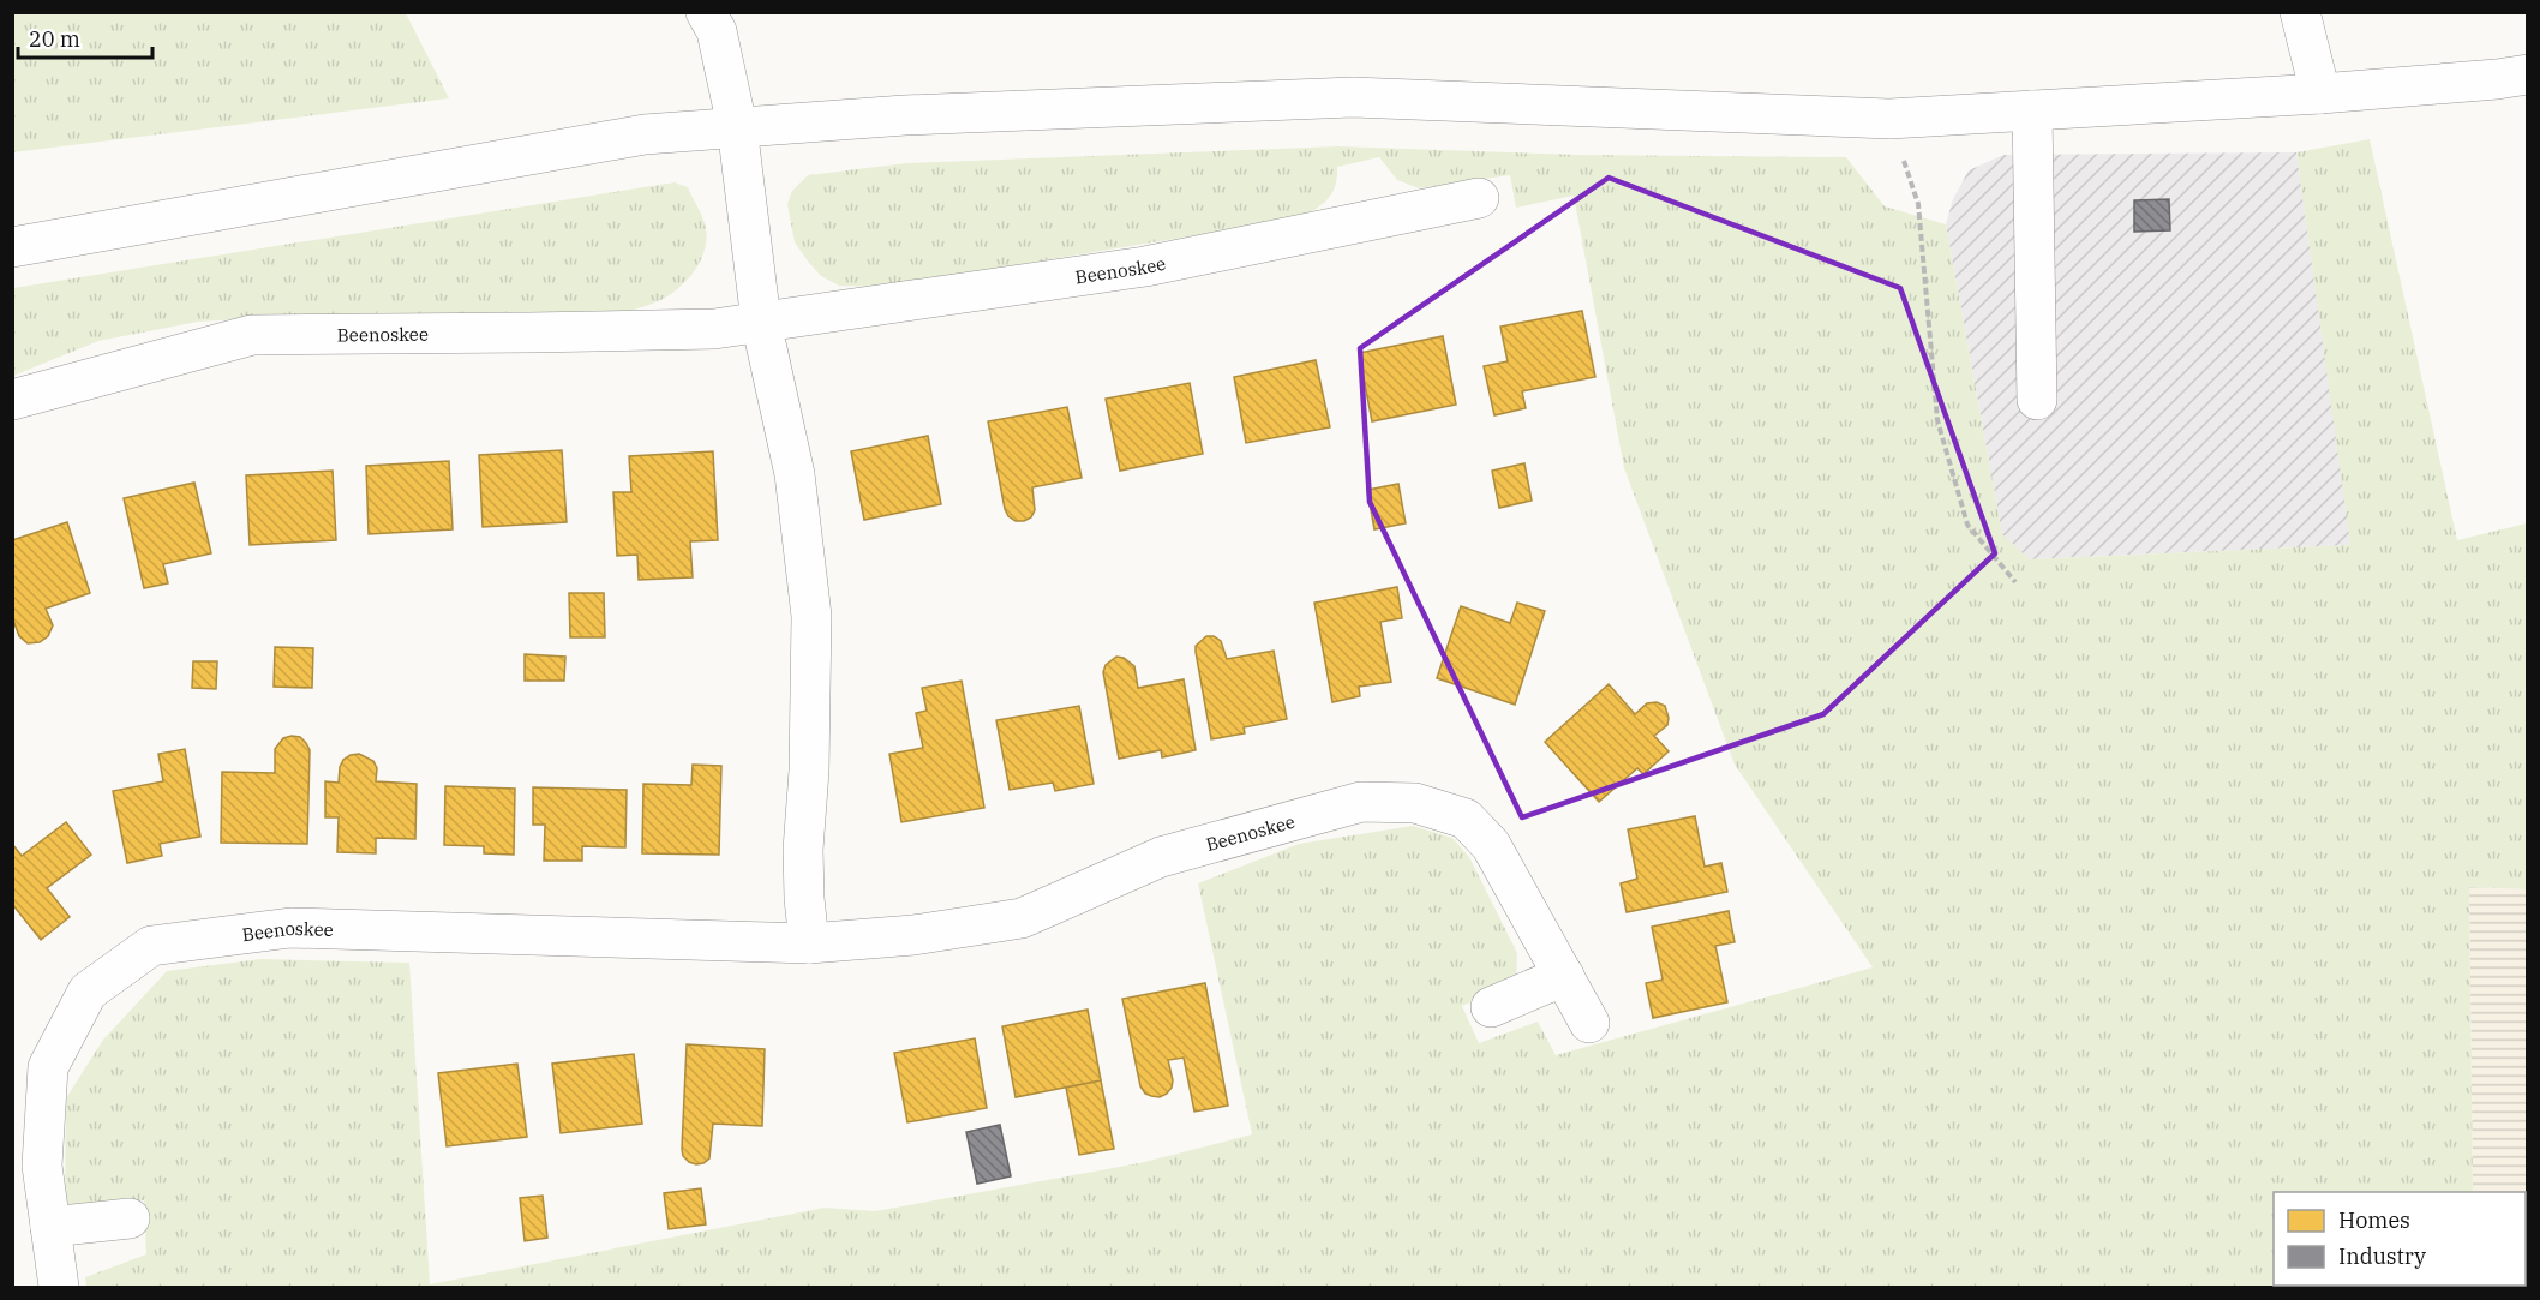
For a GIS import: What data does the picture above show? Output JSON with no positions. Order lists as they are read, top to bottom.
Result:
{
  "streets": {
    "street": ["Beenoskee"]
  },
  "legend": ["Homes", "Industry"],
  "scale_bar": "20 m"
}
